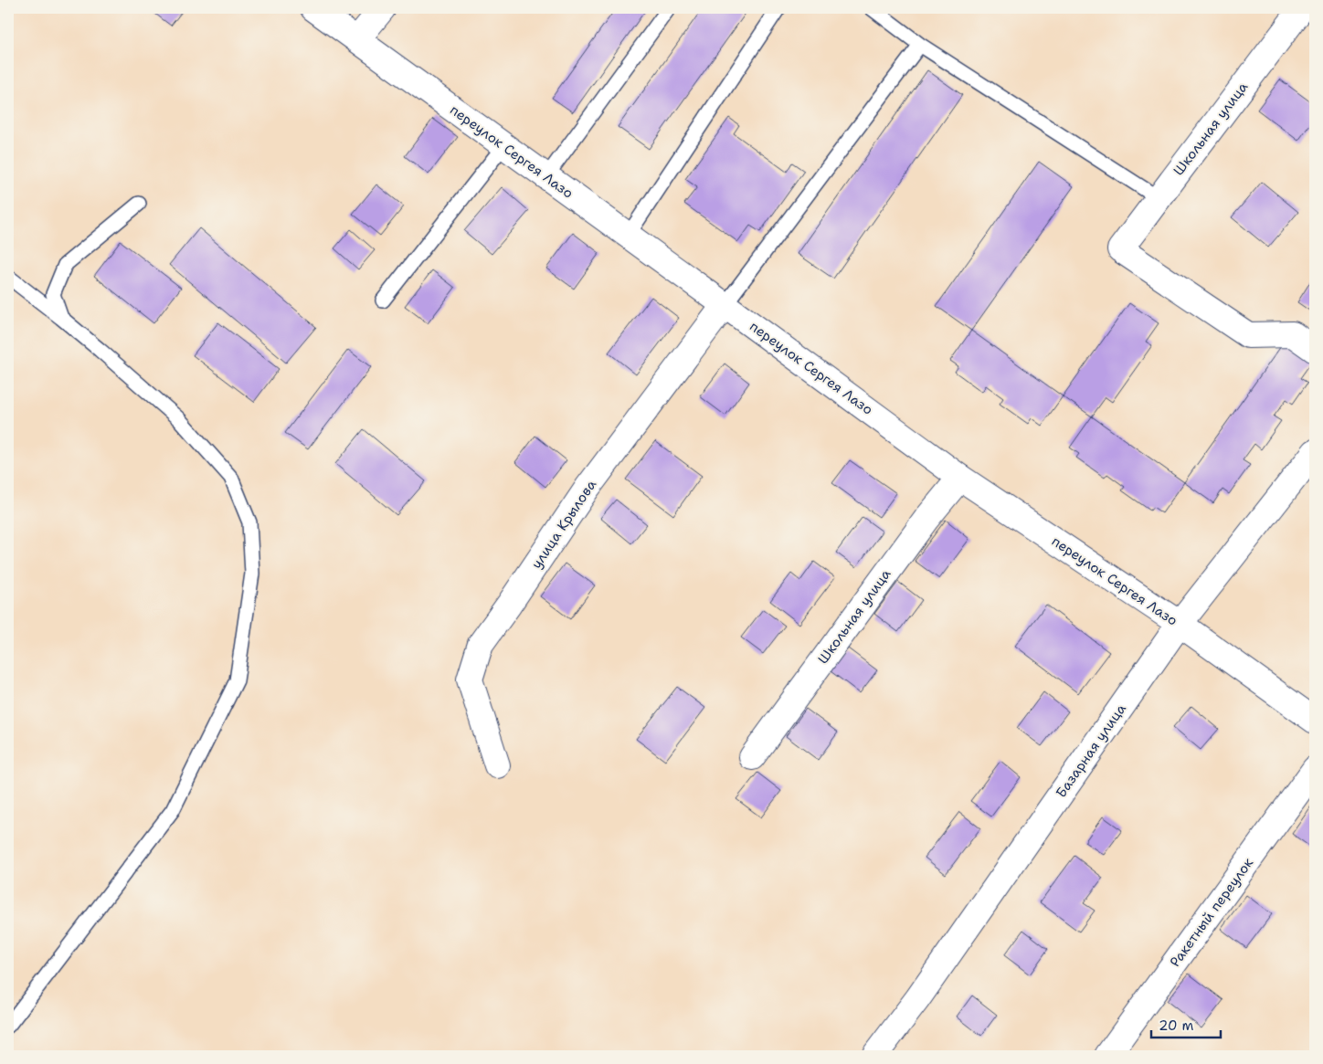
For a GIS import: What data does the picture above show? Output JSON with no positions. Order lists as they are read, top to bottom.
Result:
{
  "streets": {
    "street": [
      "Школьная улица",
      "переулок Сергея Лазо",
      "улица Крылова",
      "Базарная улица",
      "Ракетный переулок"
    ]
  },
  "crossings": [
    ["Школьная улица", "переулок Сергея Лазо"],
    ["переулок Сергея Лазо", "улица Крылова"],
    ["переулок Сергея Лазо", "Базарная улица"]
  ],
  "scale_bar": "20 m"
}
